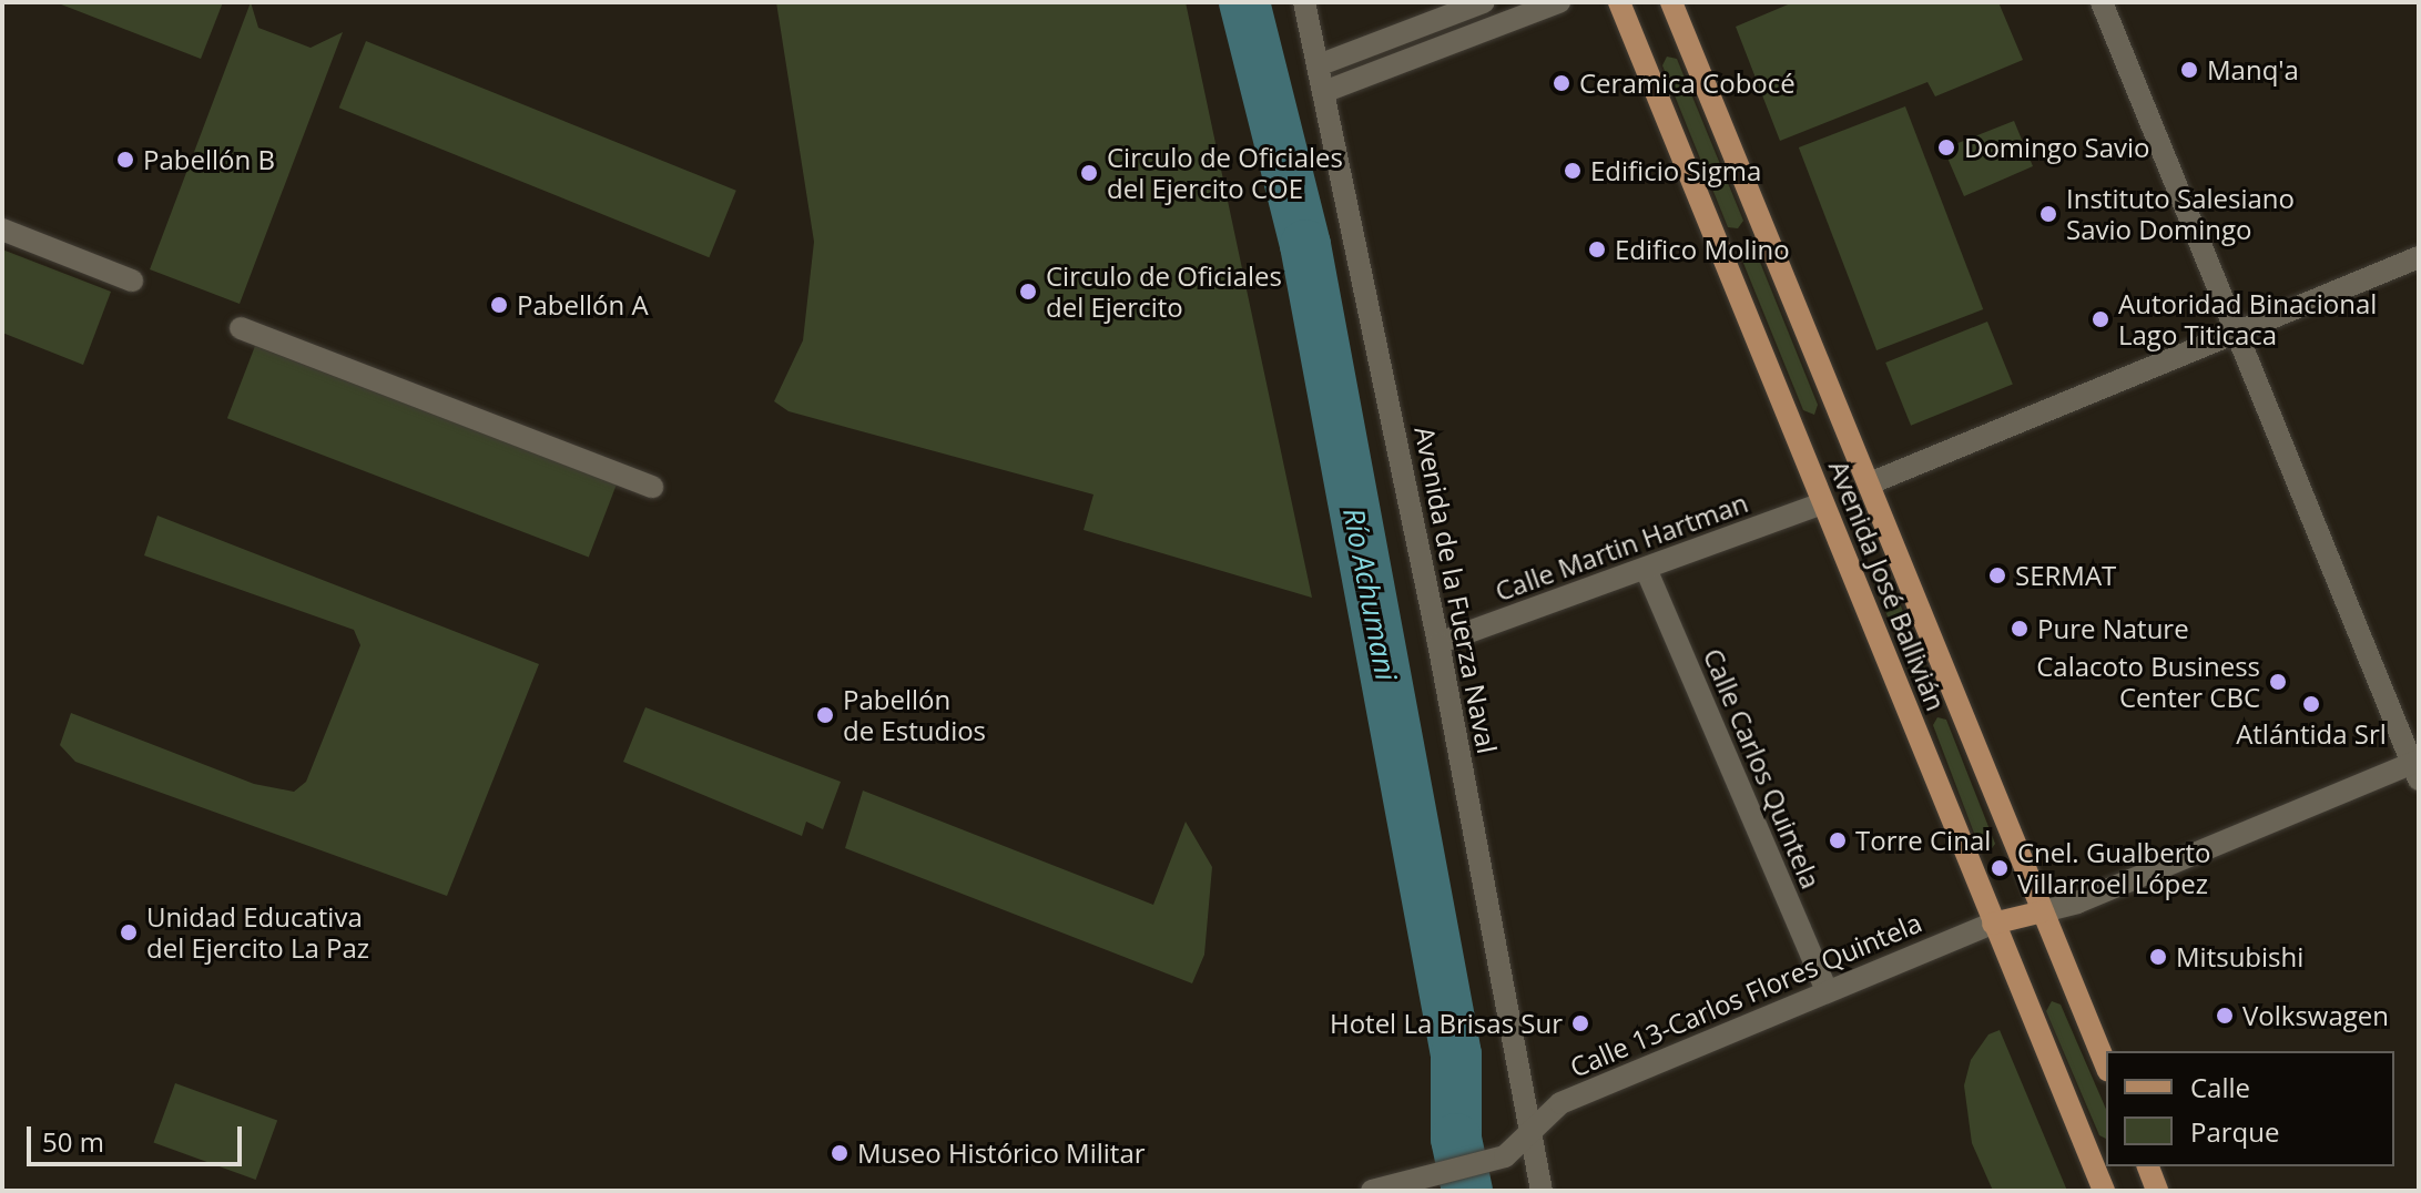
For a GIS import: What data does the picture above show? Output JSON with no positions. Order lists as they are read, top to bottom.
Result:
{
  "streets": {
    "main road": ["Avenida José Ballivián"],
    "street": [
      "Calle Martin Hartman",
      "Avenida de la Fuerza Naval",
      "Calle Carlos Quintela",
      "Calle 13-Carlos Flores Quintela"
    ]
  },
  "crossings": [
    ["Calle Martin Hartman", "Avenida José Ballivián"],
    ["Calle Martin Hartman", "Avenida de la Fuerza Naval"],
    ["Calle Martin Hartman", "Calle Carlos Quintela"],
    ["Avenida José Ballivián", "Calle 13-Carlos Flores Quintela"],
    ["Avenida de la Fuerza Naval", "Calle 13-Carlos Flores Quintela"],
    ["Calle Carlos Quintela", "Calle 13-Carlos Flores Quintela"]
  ],
  "water": ["Río Achumani"],
  "places": [
    "Manq'a",
    "Ceramica Cobocé",
    "Domingo Savio",
    "Pabellón B",
    "Edificio Sigma",
    "Circulo de Oficiales del Ejercito COE",
    "Instituto Salesiano Savio Domingo",
    "Edifico Molino",
    "Circulo de Oficiales del Ejercito",
    "Pabellón A",
    "Autoridad Binacional Lago Titicaca",
    "SERMAT",
    "Pure Nature",
    "Calacoto Business Center CBC",
    "Atlántida Srl",
    "Pabellón de Estudios",
    "Torre Cinal",
    "Cnel. Gualberto Villarroel López",
    "Unidad Educativa del Ejercito La Paz",
    "Mitsubishi",
    "Volkswagen",
    "Hotel La Brisas Sur",
    "Museo Histórico Militar"
  ],
  "legend": ["Calle", "Parque"],
  "scale_bar": "50 m"
}
